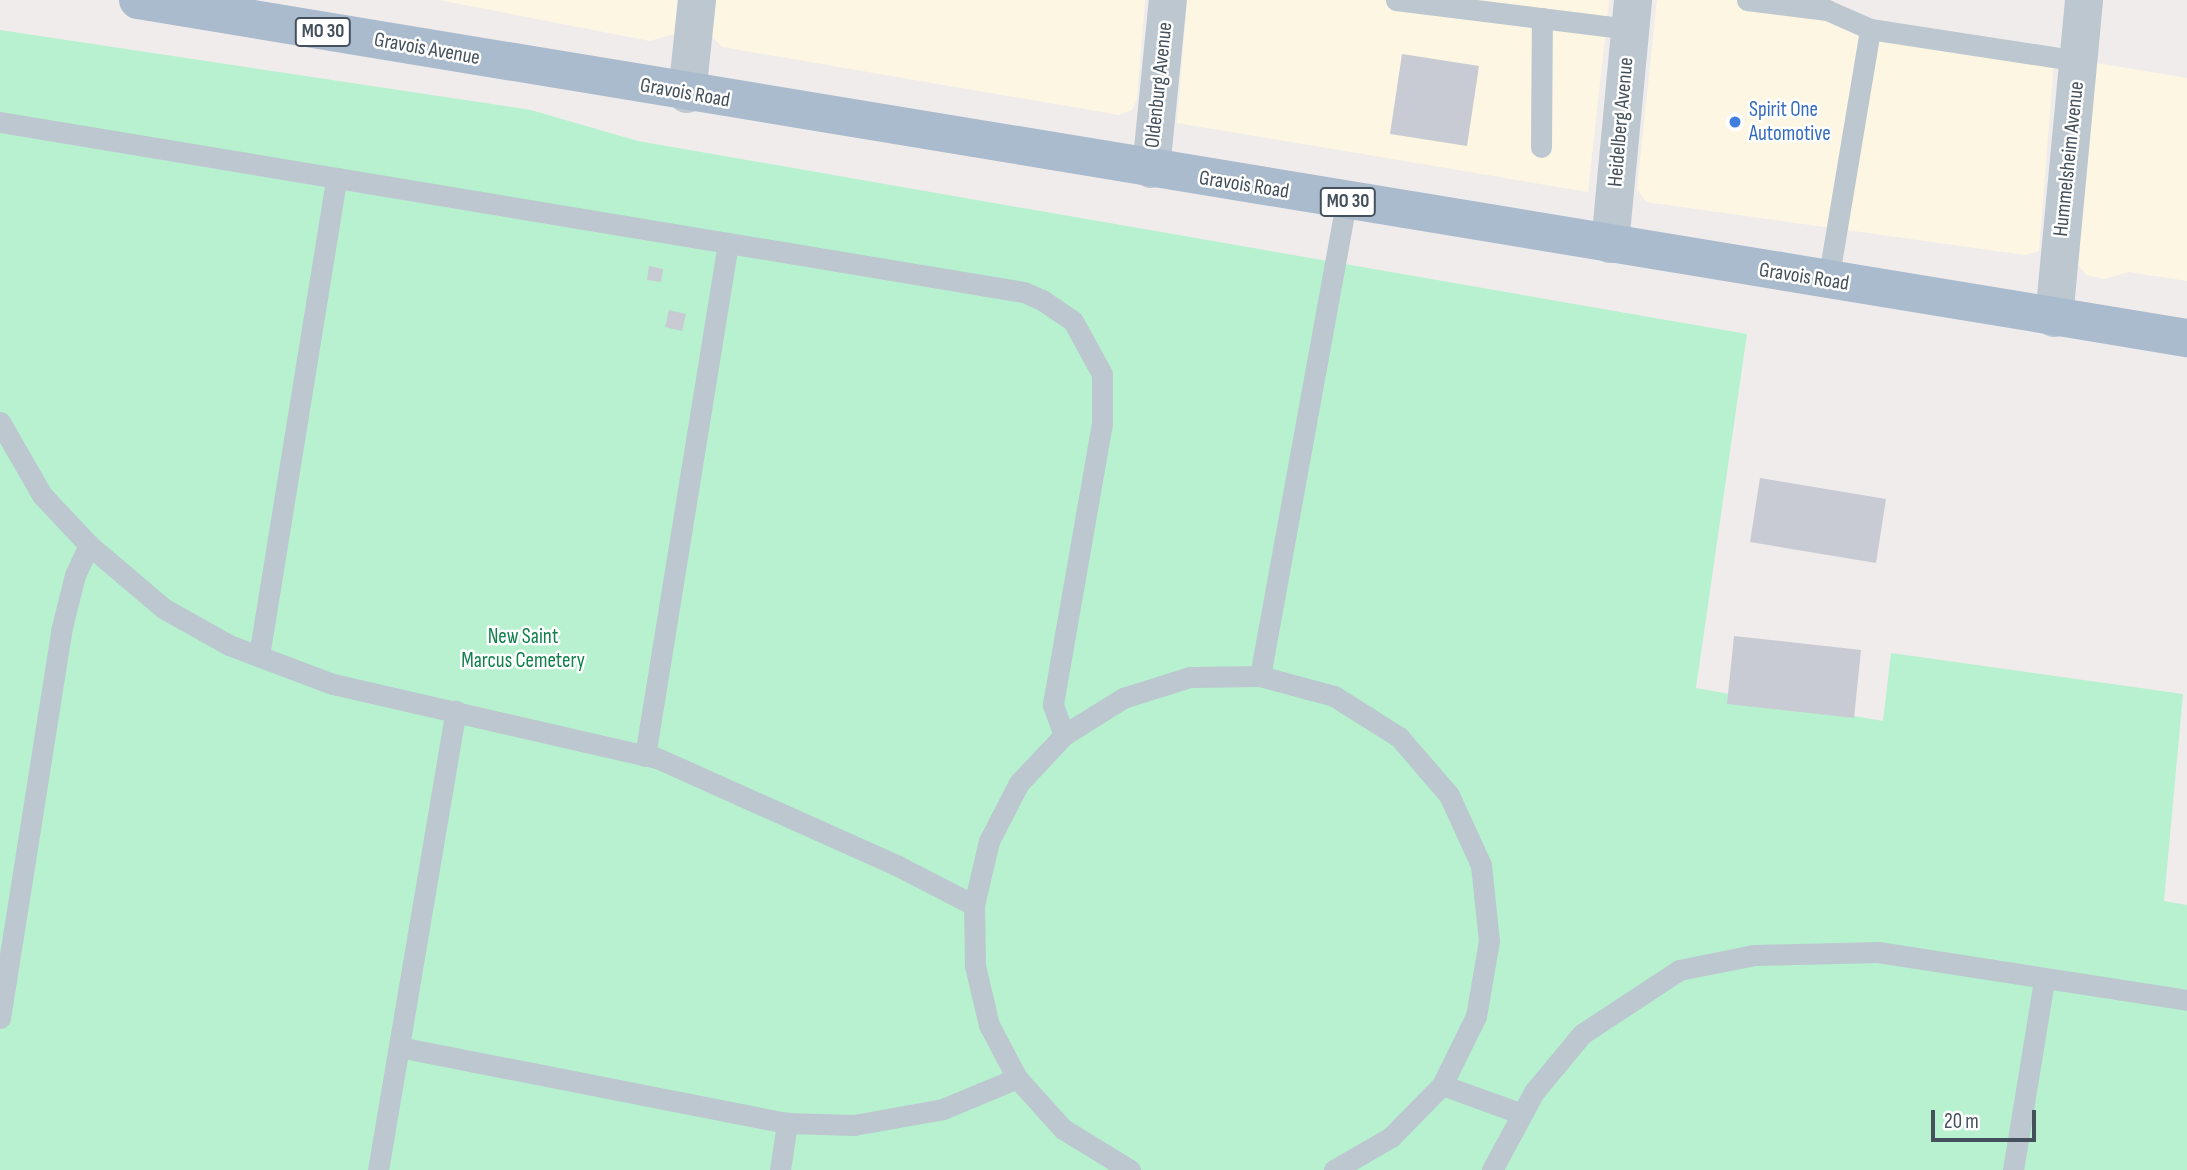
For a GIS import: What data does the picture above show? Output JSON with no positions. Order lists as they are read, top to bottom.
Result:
{
  "streets": {
    "main road": ["MO 30", "Gravois Avenue", "Gravois Road"],
    "street": ["Oldenburg Avenue", "Heidelberg Avenue", "Hummelsheim Avenue"]
  },
  "crossings": [
    ["Gravois Avenue", "Gravois Road"],
    ["Oldenburg Avenue", "Gravois Road"],
    ["Gravois Road", "Heidelberg Avenue"],
    ["Gravois Road", "Hummelsheim Avenue"]
  ],
  "parks": ["New Saint Marcus Cemetery"],
  "places": ["Spirit One Automotive"],
  "scale_bar": "20 m"
}
